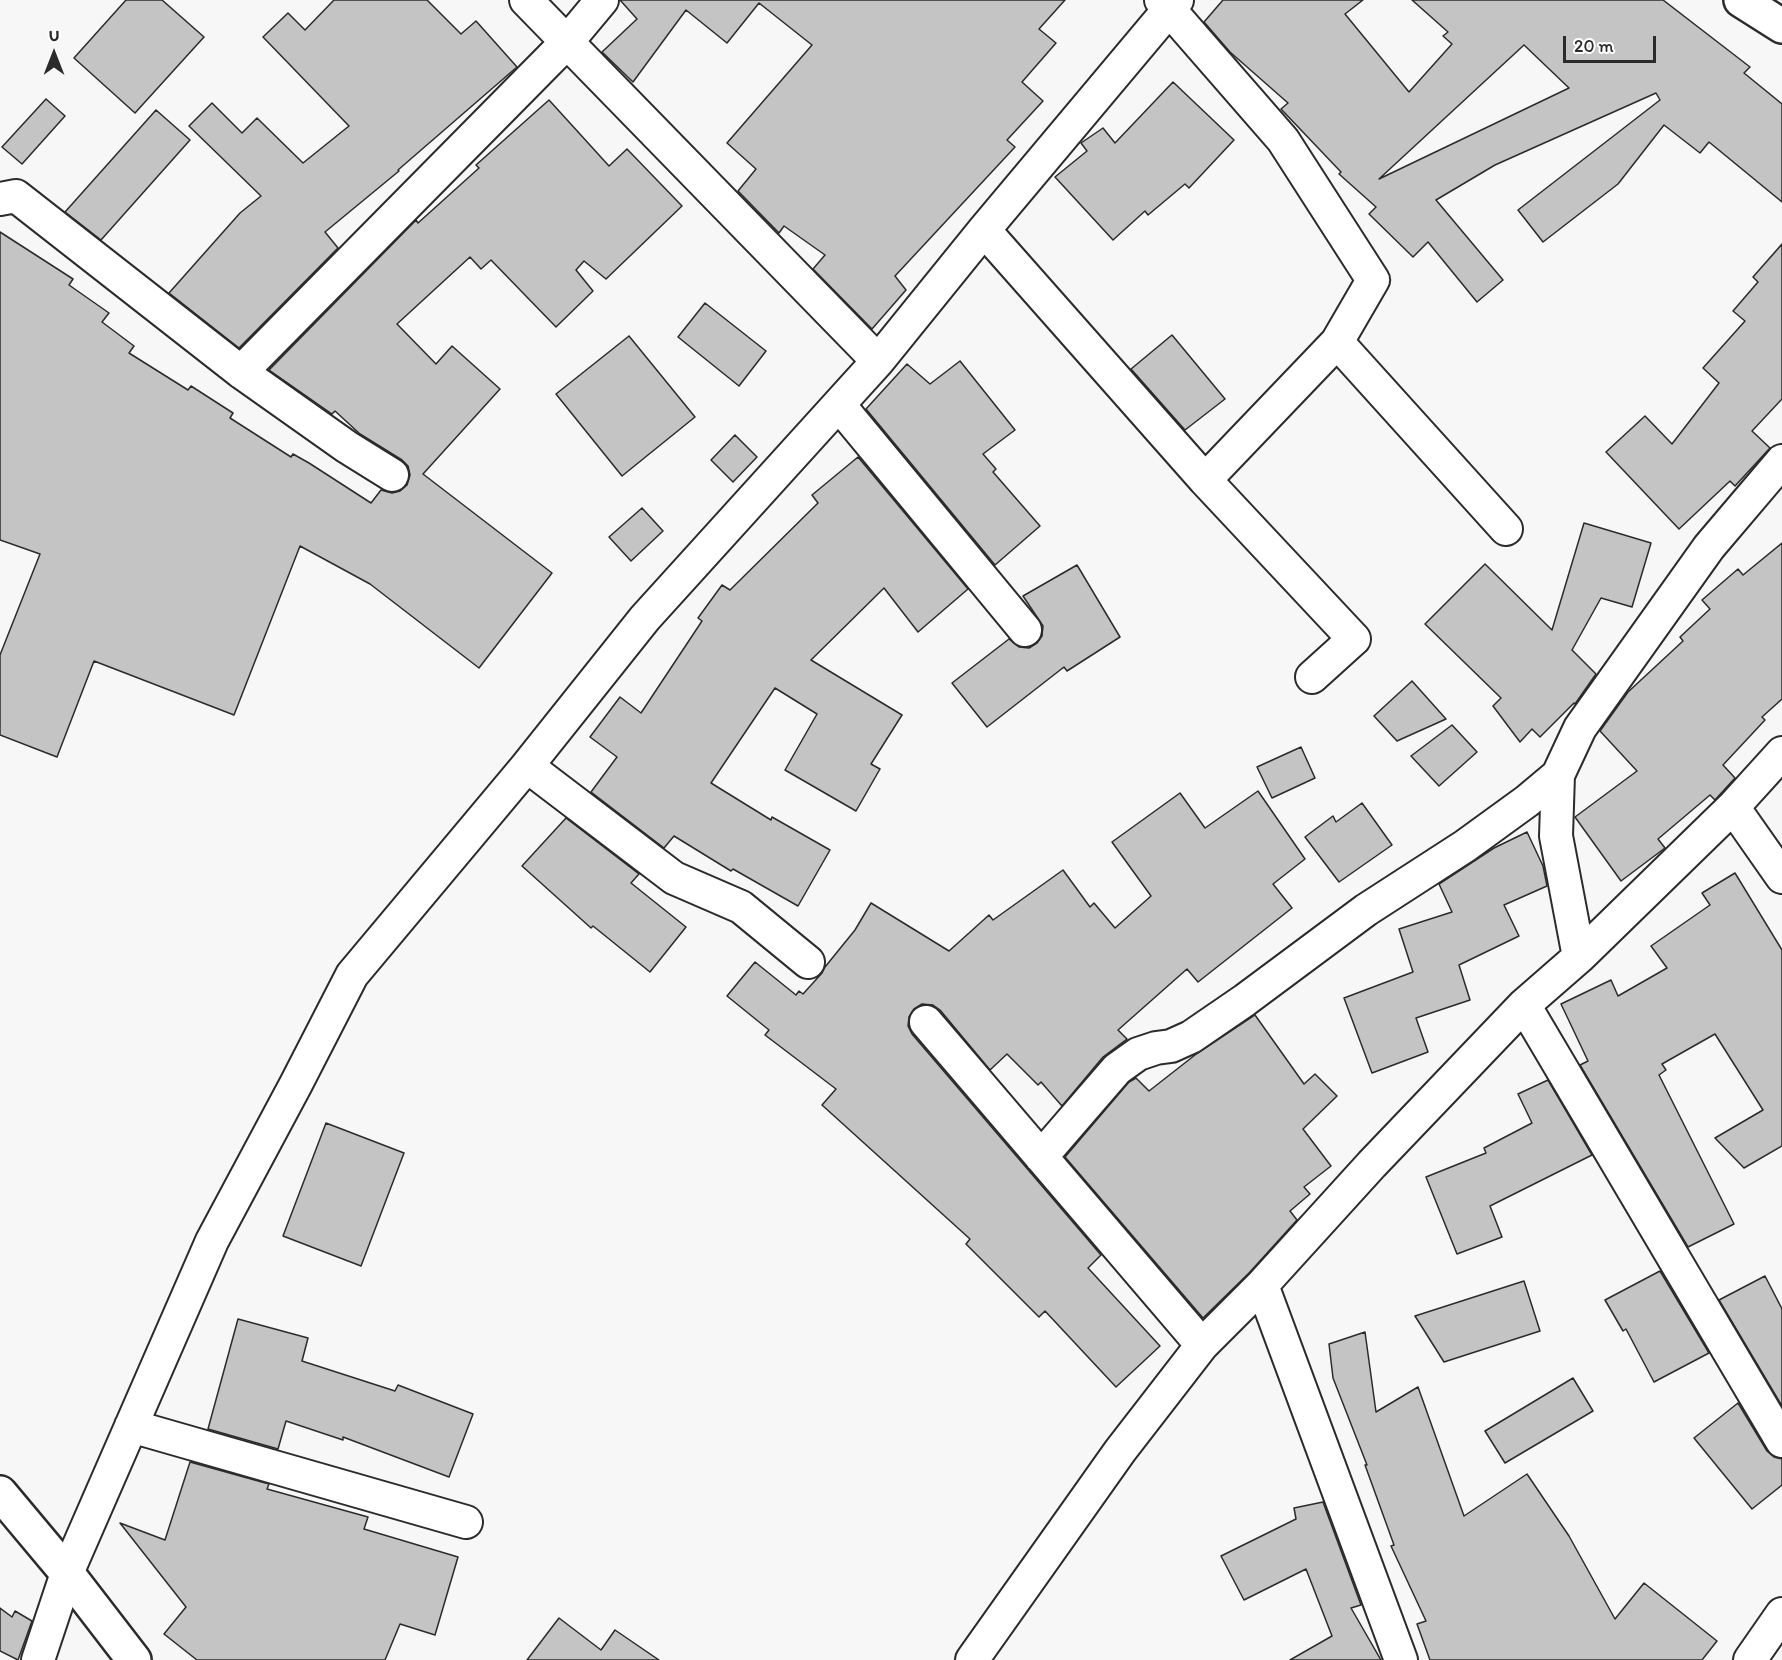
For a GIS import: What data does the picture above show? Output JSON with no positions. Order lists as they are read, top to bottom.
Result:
{
  "scale_bar": "20 m",
  "north": "top"
}
